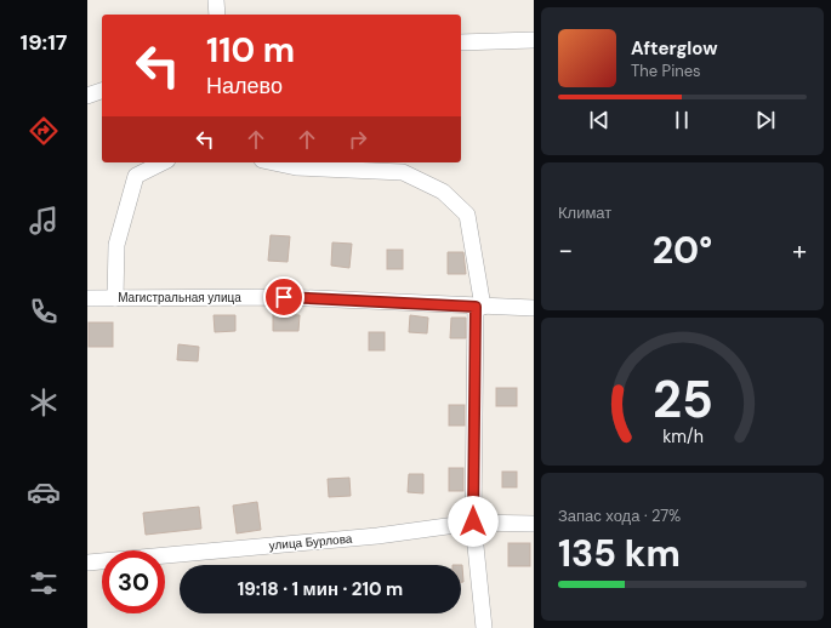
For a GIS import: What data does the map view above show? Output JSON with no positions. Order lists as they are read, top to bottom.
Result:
{
  "streets": {
    "street": ["Магистральная улица", "улица Бурлова"]
  },
  "page": {
    "tabs": "19:17",
    "turn": ["110 m", "Налево"],
    "song": ["Afterglow", "The Pines"],
    "tile": [
      "Климат",
      ["Запас хода · 27%", "135 km"]
    ],
    "heat": ["−", "20°", "+"],
    "limit": "30",
    "trip": "19:18 · 1 мин · 210 m",
    "gauge": ["25", "km/h"]
  }
}
